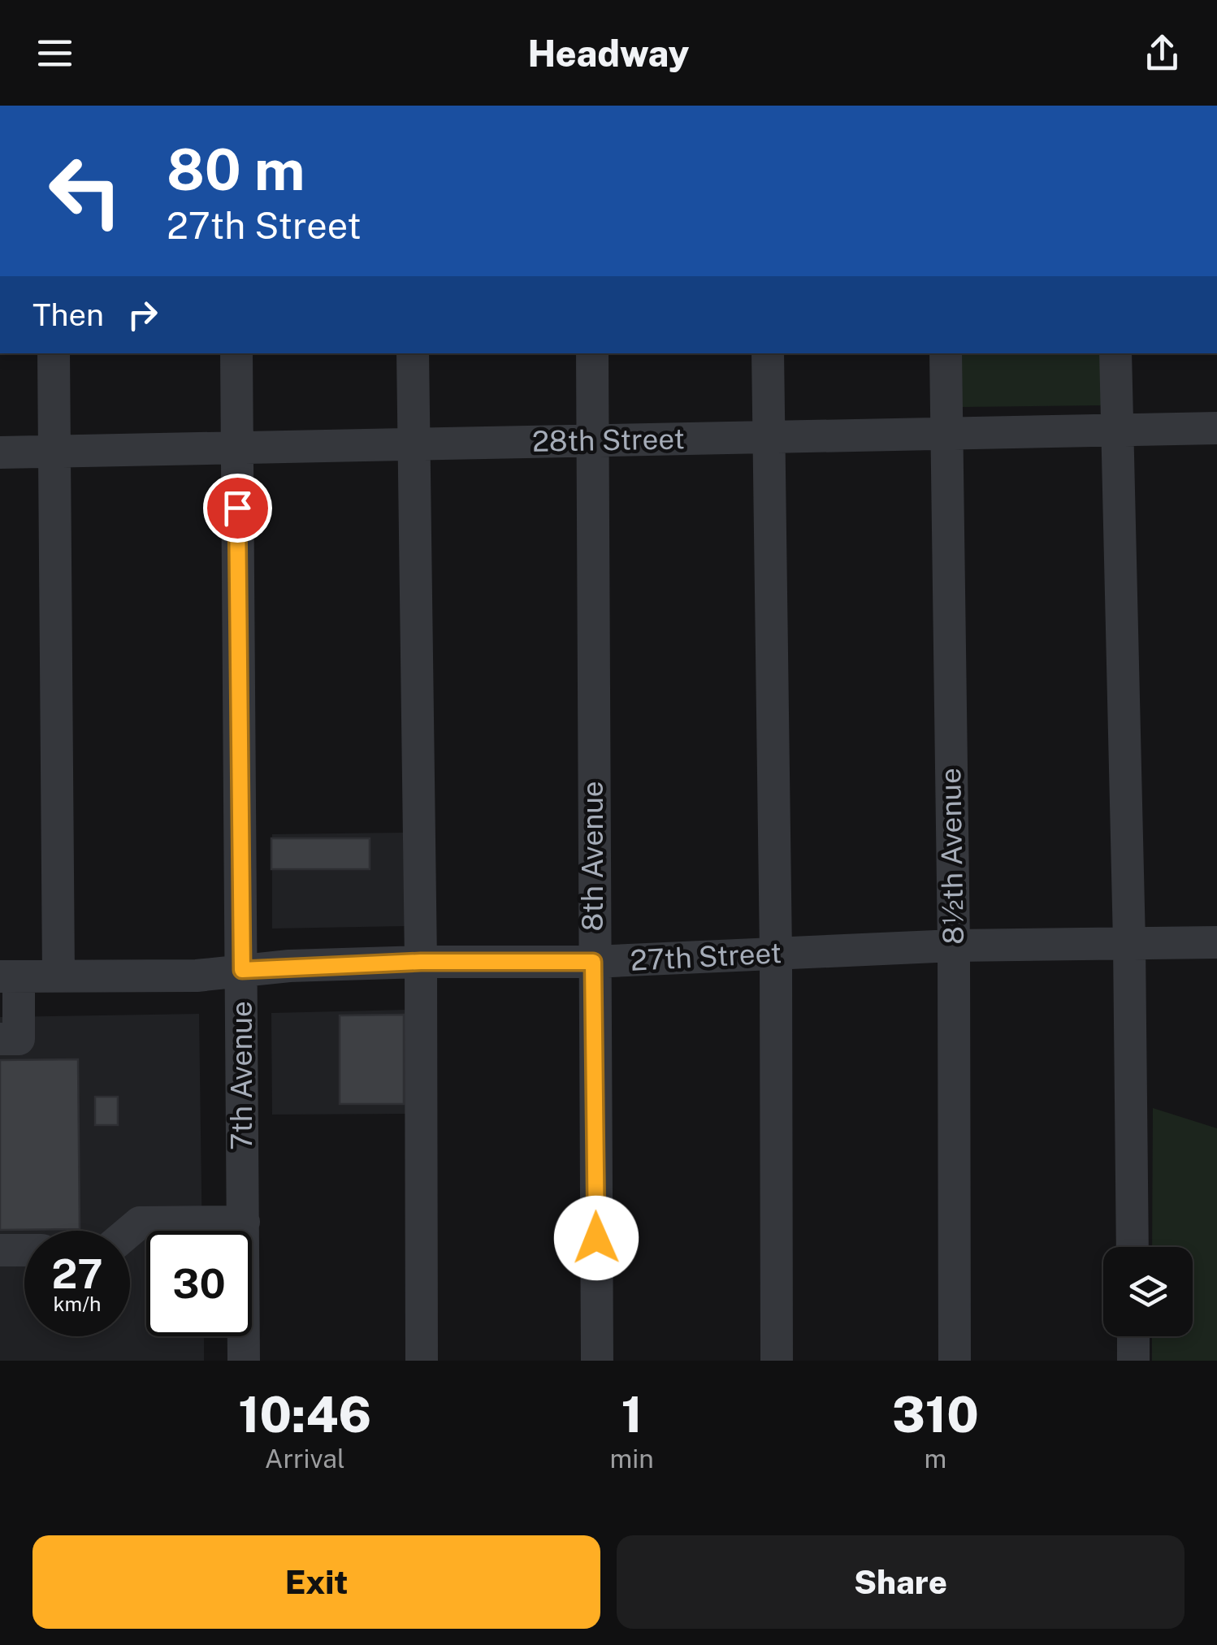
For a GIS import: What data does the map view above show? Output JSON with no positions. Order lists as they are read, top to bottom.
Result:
{
  "streets": {
    "street": [
      "28th Street",
      "8th Avenue",
      "8½th Avenue",
      "27th Street",
      "7th Avenue"
    ]
  },
  "crossings": [
    ["28th Street", "8th Avenue"],
    ["28th Street", "8½th Avenue"],
    ["28th Street", "7th Avenue"],
    ["8th Avenue", "27th Street"],
    ["8½th Avenue", "27th Street"],
    ["27th Street", "7th Avenue"]
  ],
  "page": {
    "header": "Headway",
    "turn": ["80 m", "27th Street"],
    "then": "Then",
    "speed": "27 km/h",
    "limit": "30",
    "eta": [
      "10:46",
      "Arrival",
      "1",
      "min",
      "310",
      "m"
    ],
    "buttons": ["Exit", "Share"]
  }
}
